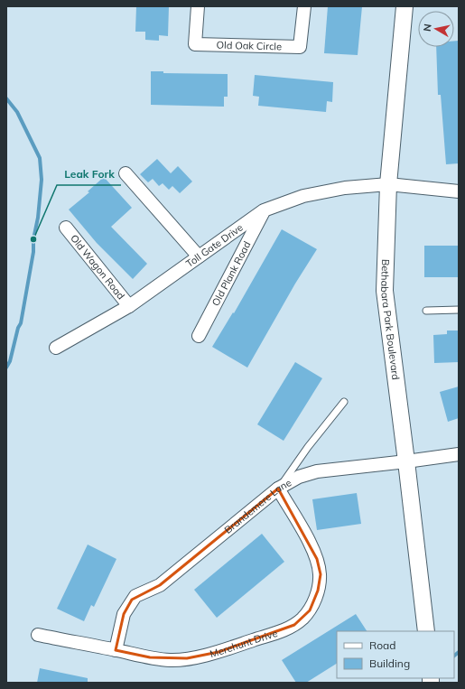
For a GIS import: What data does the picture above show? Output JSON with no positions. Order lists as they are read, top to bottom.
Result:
{
  "streets": {
    "street": [
      "Old Oak Circle",
      "Toll Gate Drive",
      "Old Wagon Road",
      "Old Plank Road",
      "Bethabara Park Boulevard",
      "Brandemere Lane",
      "Merehunt Drive"
    ]
  },
  "crossings": [
    ["Toll Gate Drive", "Old Wagon Road"],
    ["Toll Gate Drive", "Old Plank Road"],
    ["Toll Gate Drive", "Bethabara Park Boulevard"],
    ["Bethabara Park Boulevard", "Brandemere Lane"],
    ["Brandemere Lane", "Merehunt Drive"]
  ],
  "places": ["Leak Fork"],
  "legend": ["Road", "Building"],
  "north": "left"
}
